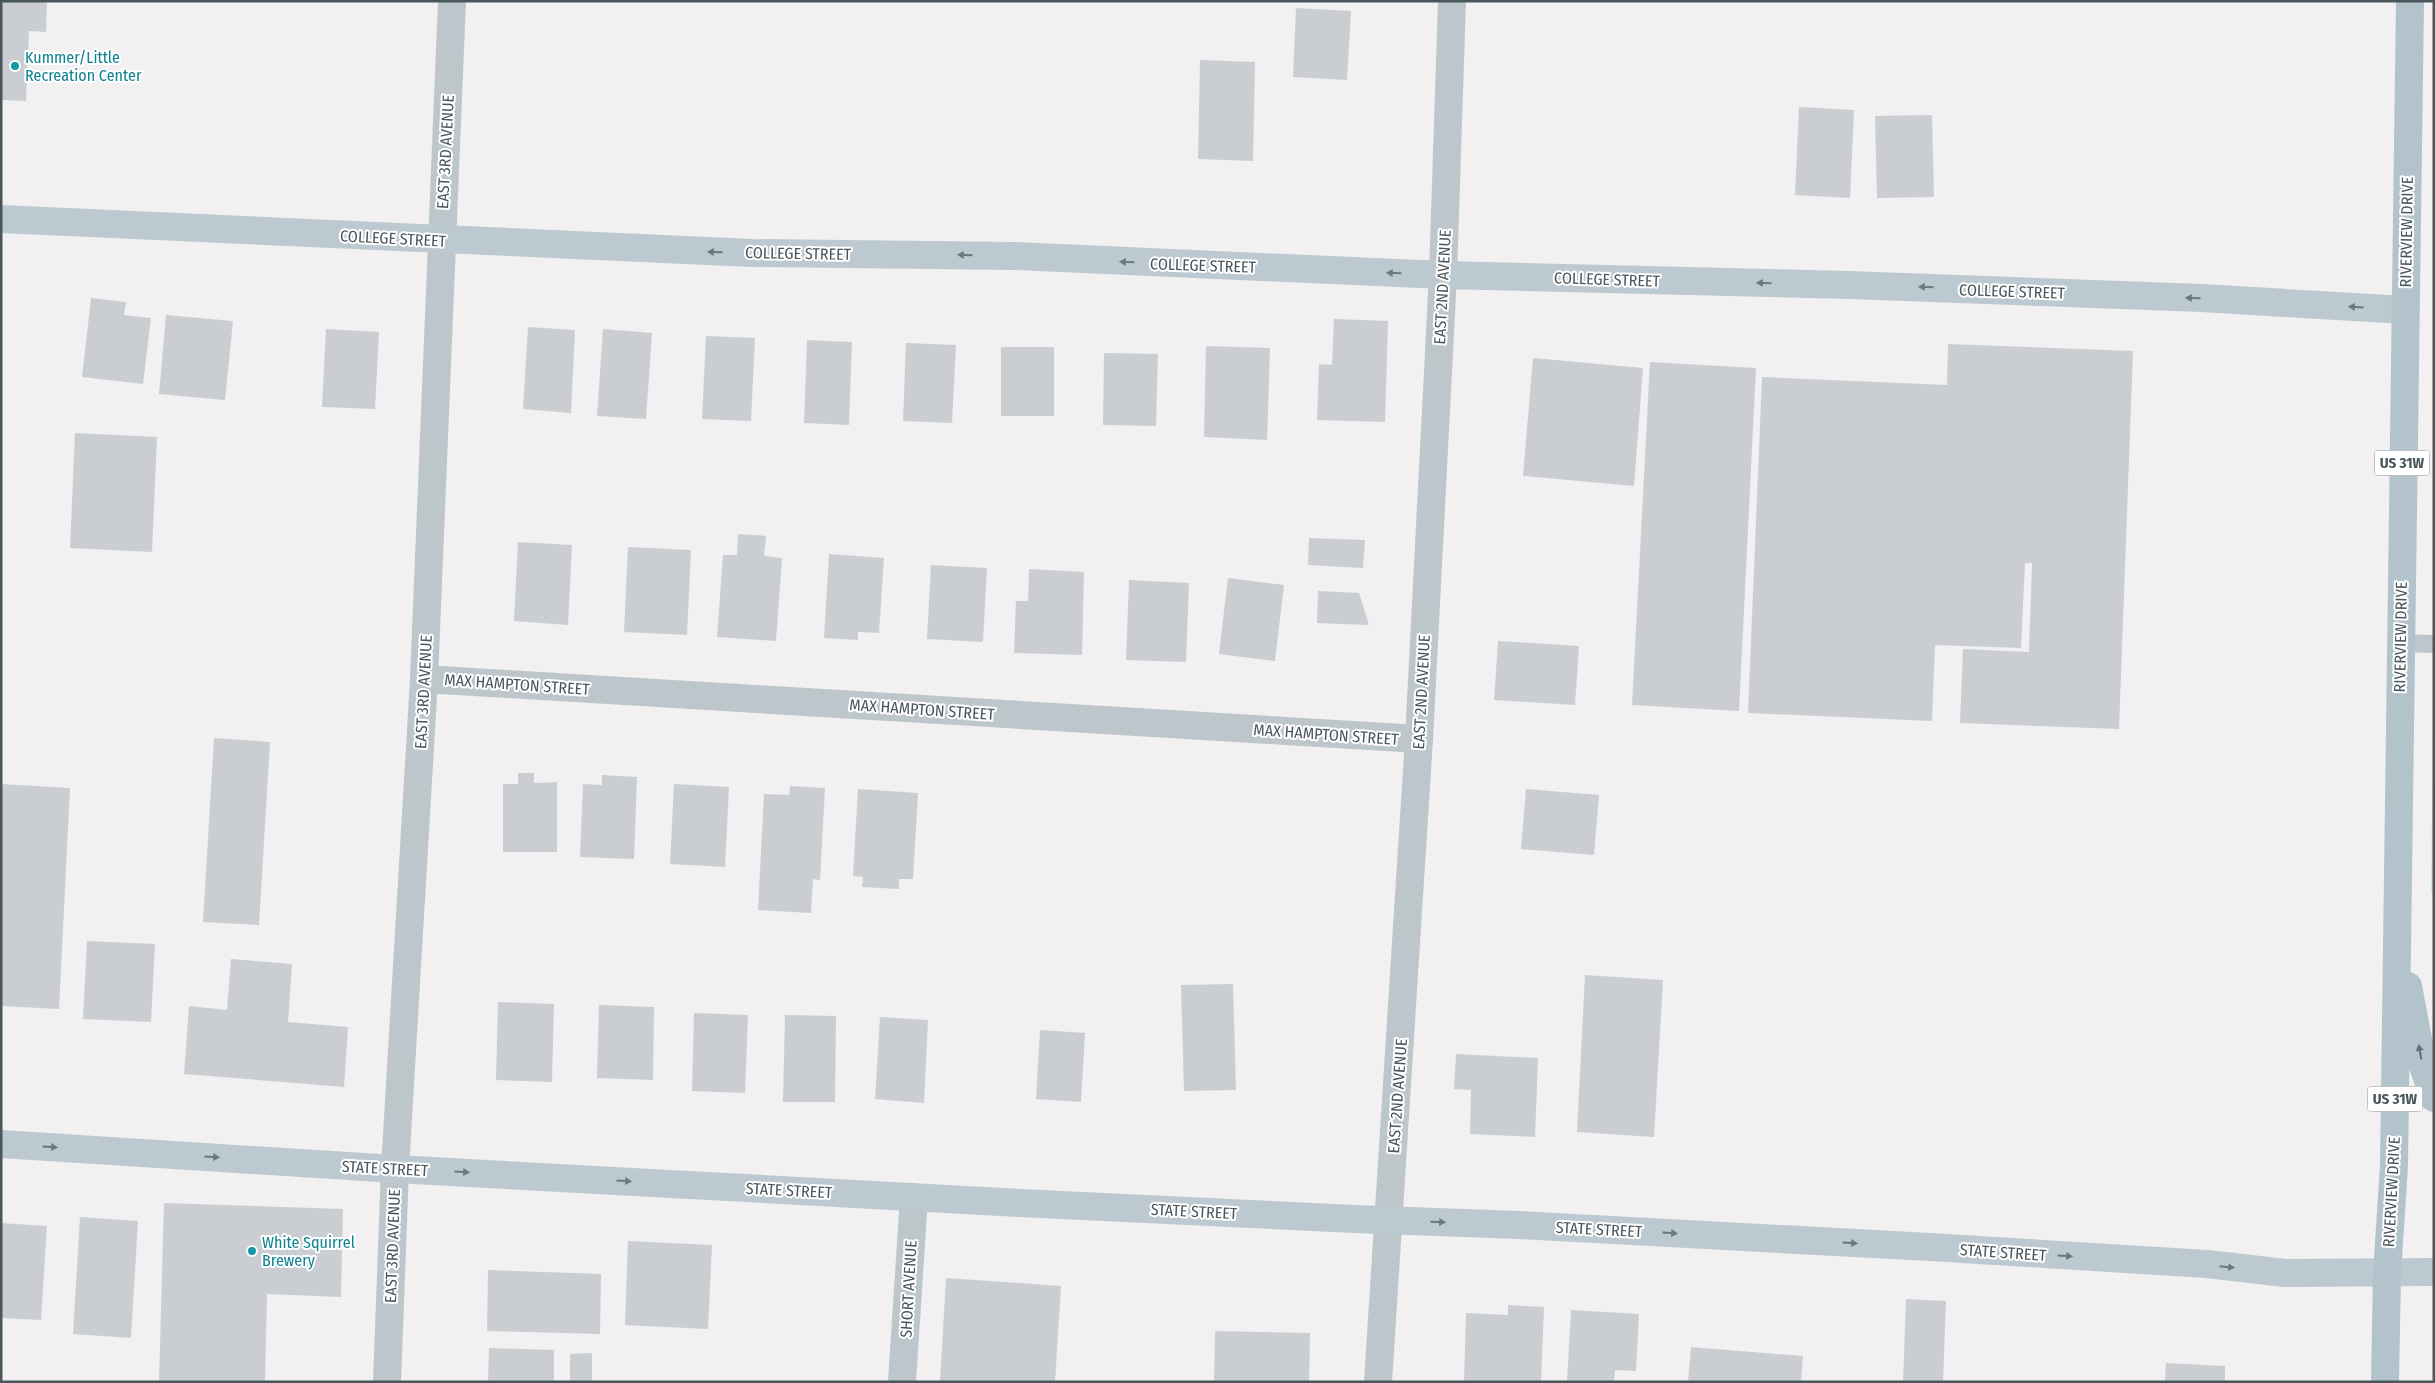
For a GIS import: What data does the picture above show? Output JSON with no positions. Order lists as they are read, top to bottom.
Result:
{
  "streets": {
    "main road": ["RIVERVIEW DRIVE", "US 31W"],
    "street": [
      "EAST 3RD AVENUE",
      "COLLEGE STREET",
      "EAST 2ND AVENUE",
      "MAX HAMPTON STREET",
      "STATE STREET",
      "SHORT AVENUE"
    ]
  },
  "crossings": [
    ["EAST 3RD AVENUE", "COLLEGE STREET"],
    ["EAST 3RD AVENUE", "MAX HAMPTON STREET"],
    ["EAST 3RD AVENUE", "STATE STREET"],
    ["RIVERVIEW DRIVE", "COLLEGE STREET"],
    ["RIVERVIEW DRIVE", "US 31W"],
    ["RIVERVIEW DRIVE", "STATE STREET"],
    ["COLLEGE STREET", "EAST 2ND AVENUE"],
    ["EAST 2ND AVENUE", "MAX HAMPTON STREET"],
    ["EAST 2ND AVENUE", "STATE STREET"],
    ["US 31W", "STATE STREET"],
    ["STATE STREET", "SHORT AVENUE"]
  ],
  "one_way": ["COLLEGE STREET", "STATE STREET"],
  "places": ["Kummer/Little Recreation Center", "White Squirrel Brewery"]
}
